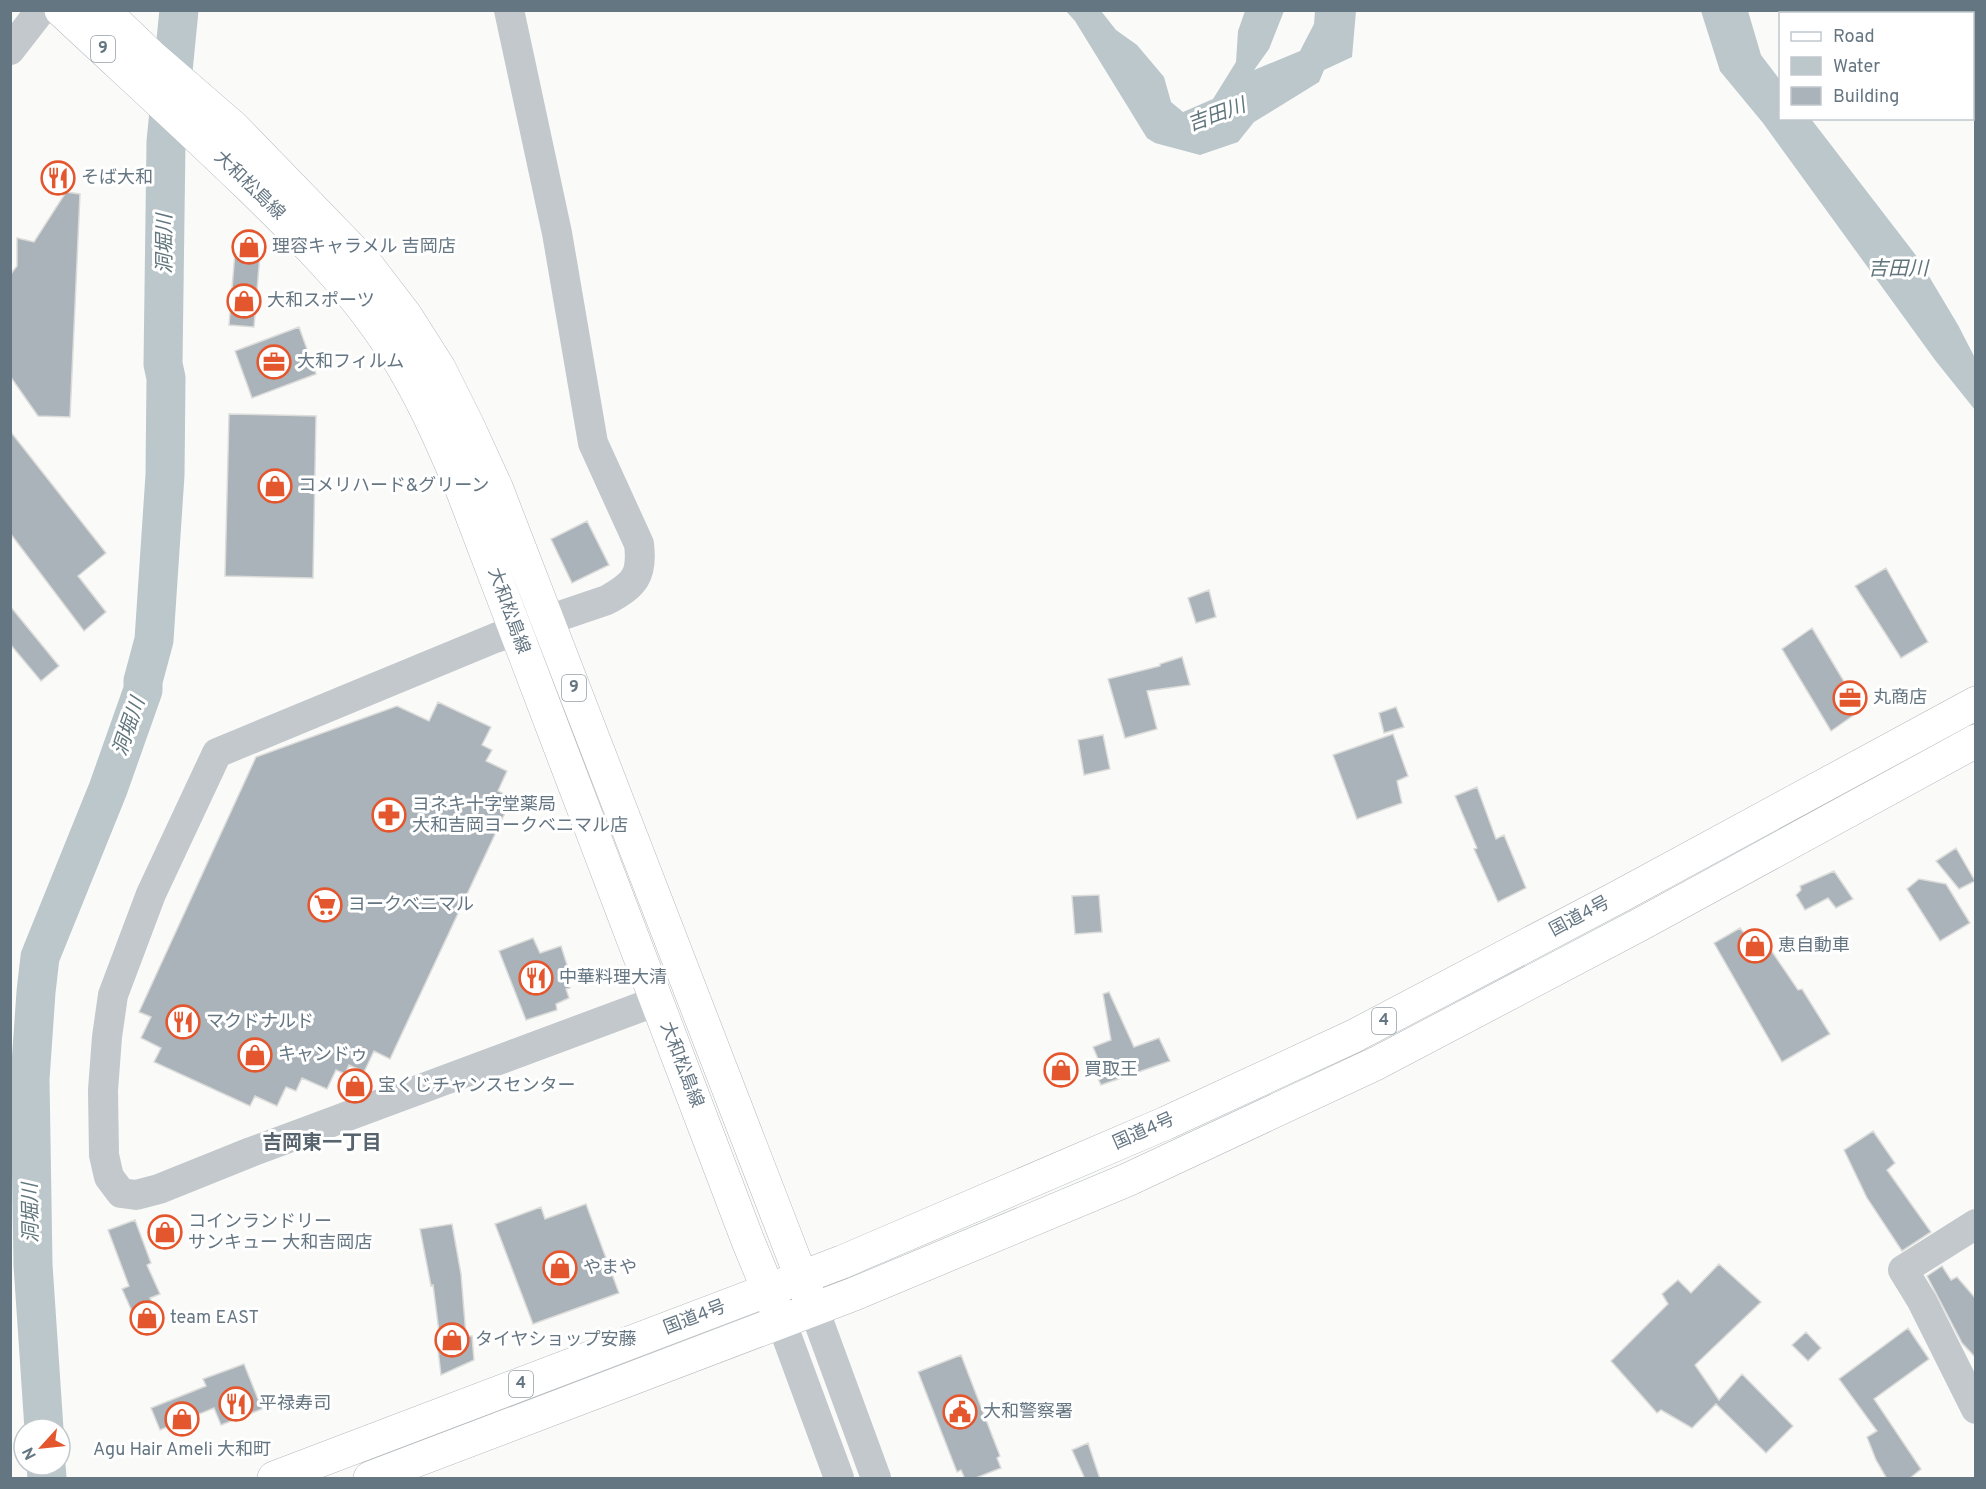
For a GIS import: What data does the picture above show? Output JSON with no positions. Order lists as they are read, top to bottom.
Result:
{
  "streets": {
    "main road": [
      "9",
      "大和松島線",
      "国道4号",
      "4"
    ]
  },
  "crossings": [
    ["大和松島線", "国道4号"]
  ],
  "districts": ["吉岡東一丁目"],
  "water": ["吉田川", "洞堀川"],
  "places": {
    "restaurant": [
      "そば大和",
      "中華料理大清",
      "マクドナルド",
      "平禄寿司"
    ],
    "shop": [
      "理容キャラメル 吉岡店",
      "大和スポーツ",
      "コメリハード&グリーン",
      "恵自動車",
      "キャンドゥ",
      "買取王",
      "宝くじチャンスセンター",
      "コインランドリー サンキュー 大和吉岡店",
      "やまや",
      "team EAST",
      "タイヤショップ安藤",
      "Agu Hair Ameli 大和町"
    ],
    "office": ["大和フィルム", "丸商店"],
    "pharmacy": ["ヨネキ十字堂薬局 大和吉岡ヨークベニマル店"],
    "supermarket": ["ヨークベニマル"],
    "public building": ["大和警察署"]
  },
  "legend": ["Road", "Water", "Building"],
  "north": "bottom left"
}
